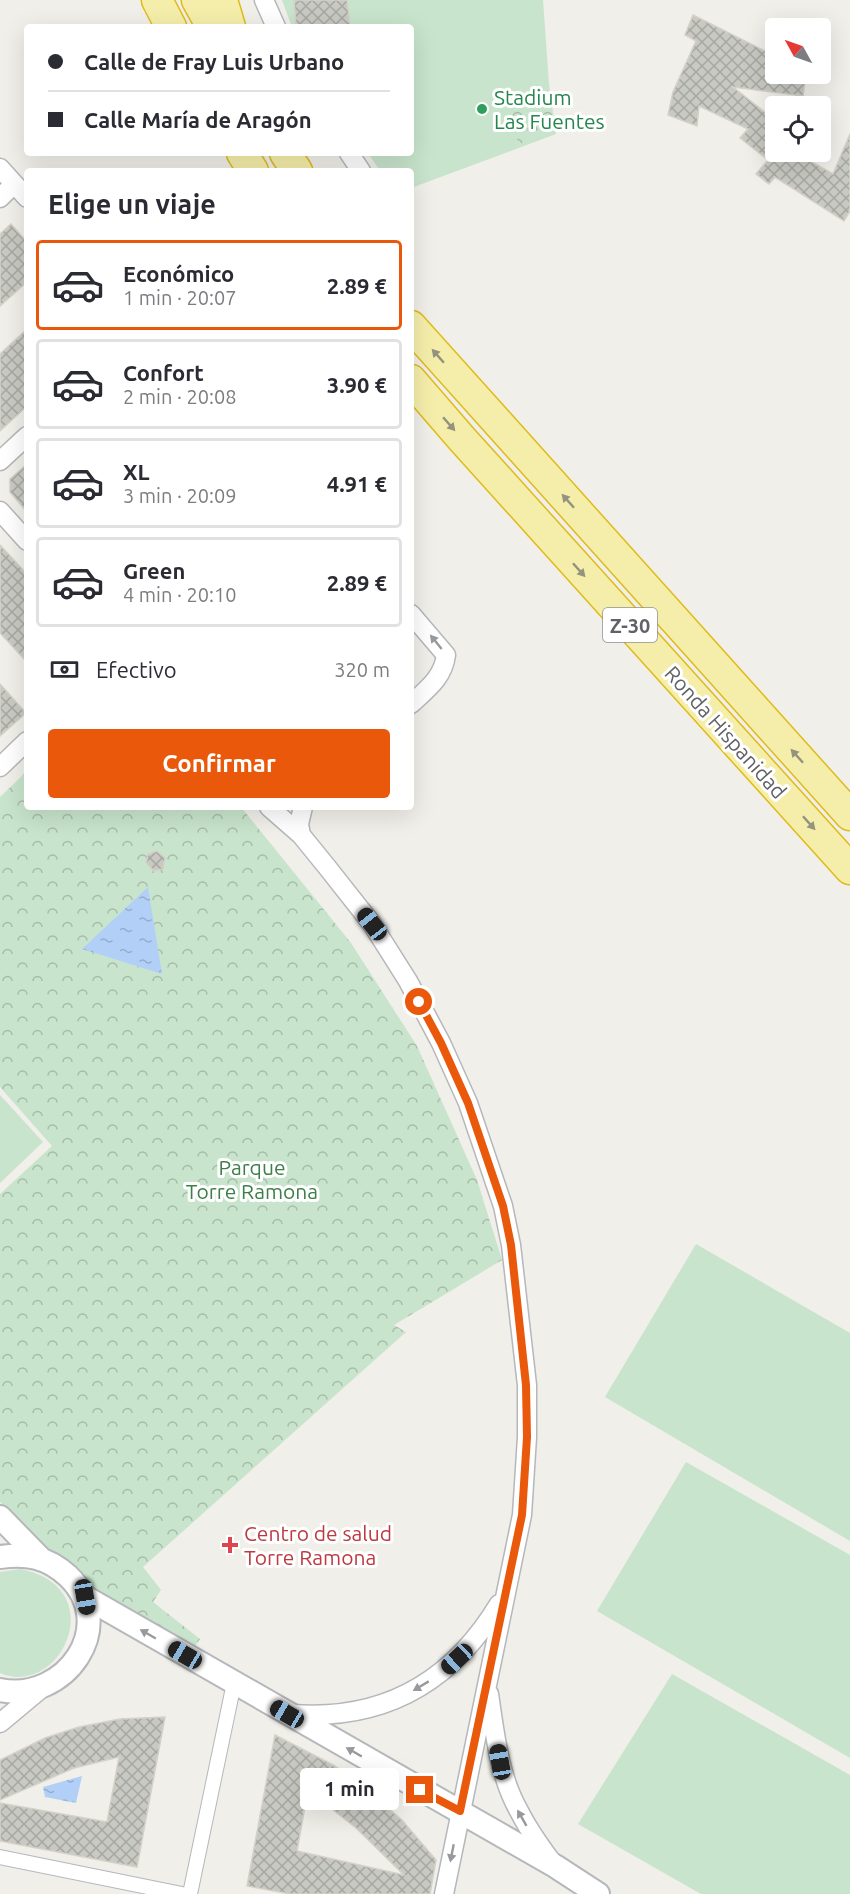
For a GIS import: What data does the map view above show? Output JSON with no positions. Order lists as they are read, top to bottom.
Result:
{
  "streets": {
    "highway": ["Z-30", "Ronda Hispanidad"]
  },
  "parks": ["Parque Torre Ramona"],
  "places": {
    "other": ["Stadium Las Fuentes"],
    "health": ["Centro de salud Torre Ramona"]
  },
  "north": "top left",
  "page": {
    "banner": ["Calle de Fray Luis Urbano", "Calle María de Aragón"],
    "heading": "Elige un viaje",
    "list": [
      {
        "name": "Económico",
        "note": "1 min · 20:07",
        "value": "2.89 €"
      },
      {
        "name": "Confort",
        "note": "2 min · 20:08",
        "value": "3.90 €"
      },
      {
        "name": "XL",
        "note": "3 min · 20:09",
        "value": "4.91 €"
      },
      {
        "name": "Green",
        "note": "4 min · 20:10",
        "value": "2.89 €"
      }
    ],
    "pay": ["Efectivo", "320 m"],
    "buttons": "Confirmar",
    "bubble": "1 min"
  }
}
